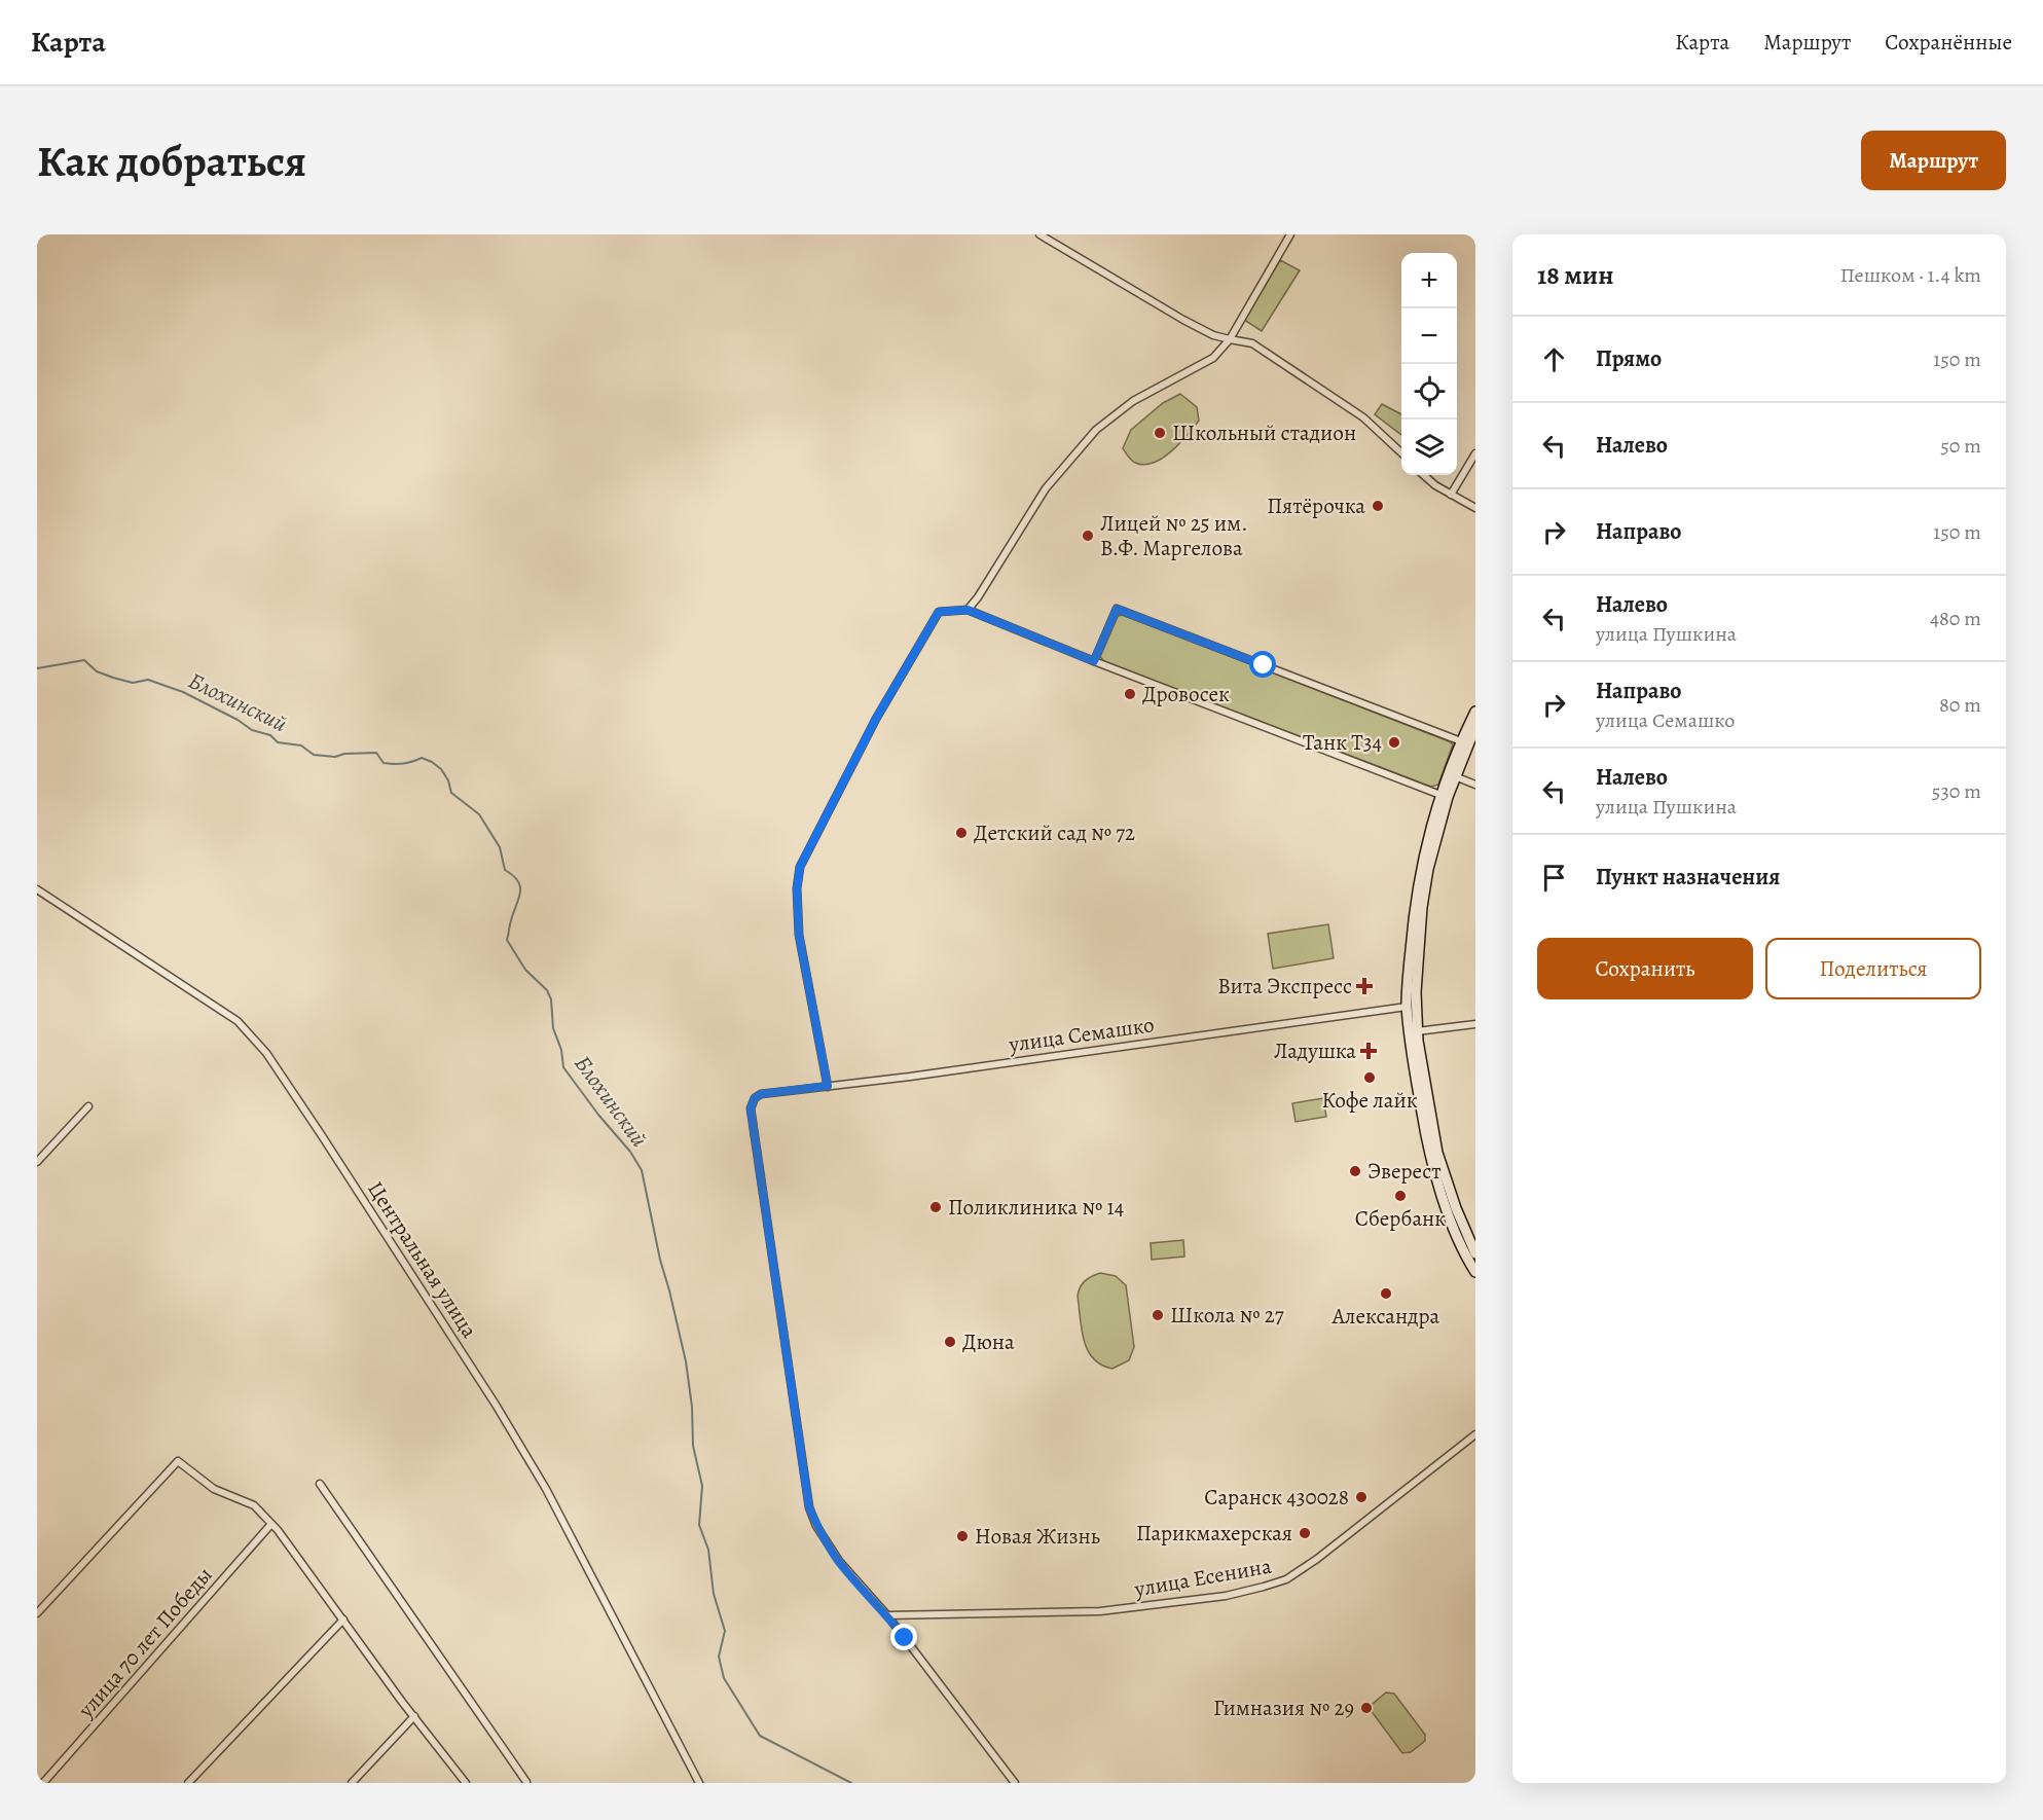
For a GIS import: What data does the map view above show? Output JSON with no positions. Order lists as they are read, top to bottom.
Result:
{
  "streets": {
    "street": [
      "улица Семашко",
      "Центральная улица",
      "улица Есенина",
      "улица 70 лет Победы"
    ]
  },
  "crossings": [
    ["улица Семашко", "улица Есенина"]
  ],
  "water": ["Блохинский"],
  "places": {
    "other": [
      "Школьный стадион",
      "Пятёрочка",
      "Лицей № 25 им. В.Ф. Маргелова",
      "Дровосек",
      "Танк T34",
      "Детский сад № 72",
      "Кофе лайк",
      "Эверест",
      "Сбербанк",
      "Поликлиника № 14",
      "Александра",
      "Школа № 27",
      "Дюна",
      "Саранск 430028",
      "Парикмахерская",
      "Новая Жизнь",
      "Гимназия № 29"
    ],
    "health": ["Вита Экспресс", "Ладушка"]
  },
  "page": {
    "header": "Карта",
    "nav": ["Карта", "Маршрут", "Сохранённые"],
    "buttons": [
      "Маршрут",
      ["Сохранить", "Поделиться"]
    ],
    "title": "Как добраться",
    "heading": ["18 мин", "Пешком · 1.4 km"],
    "map_buttons": ["+", "−"],
    "list": [
      ["Прямо", "150 m"],
      ["Налево", "50 m"],
      ["Направо", "150 m"],
      ["Налево", "улица Пушкина", "480 m"],
      ["Направо", "улица Семашко", "80 m"],
      ["Налево", "улица Пушкина", "530 m"],
      "Пункт назначения"
    ]
  }
}
